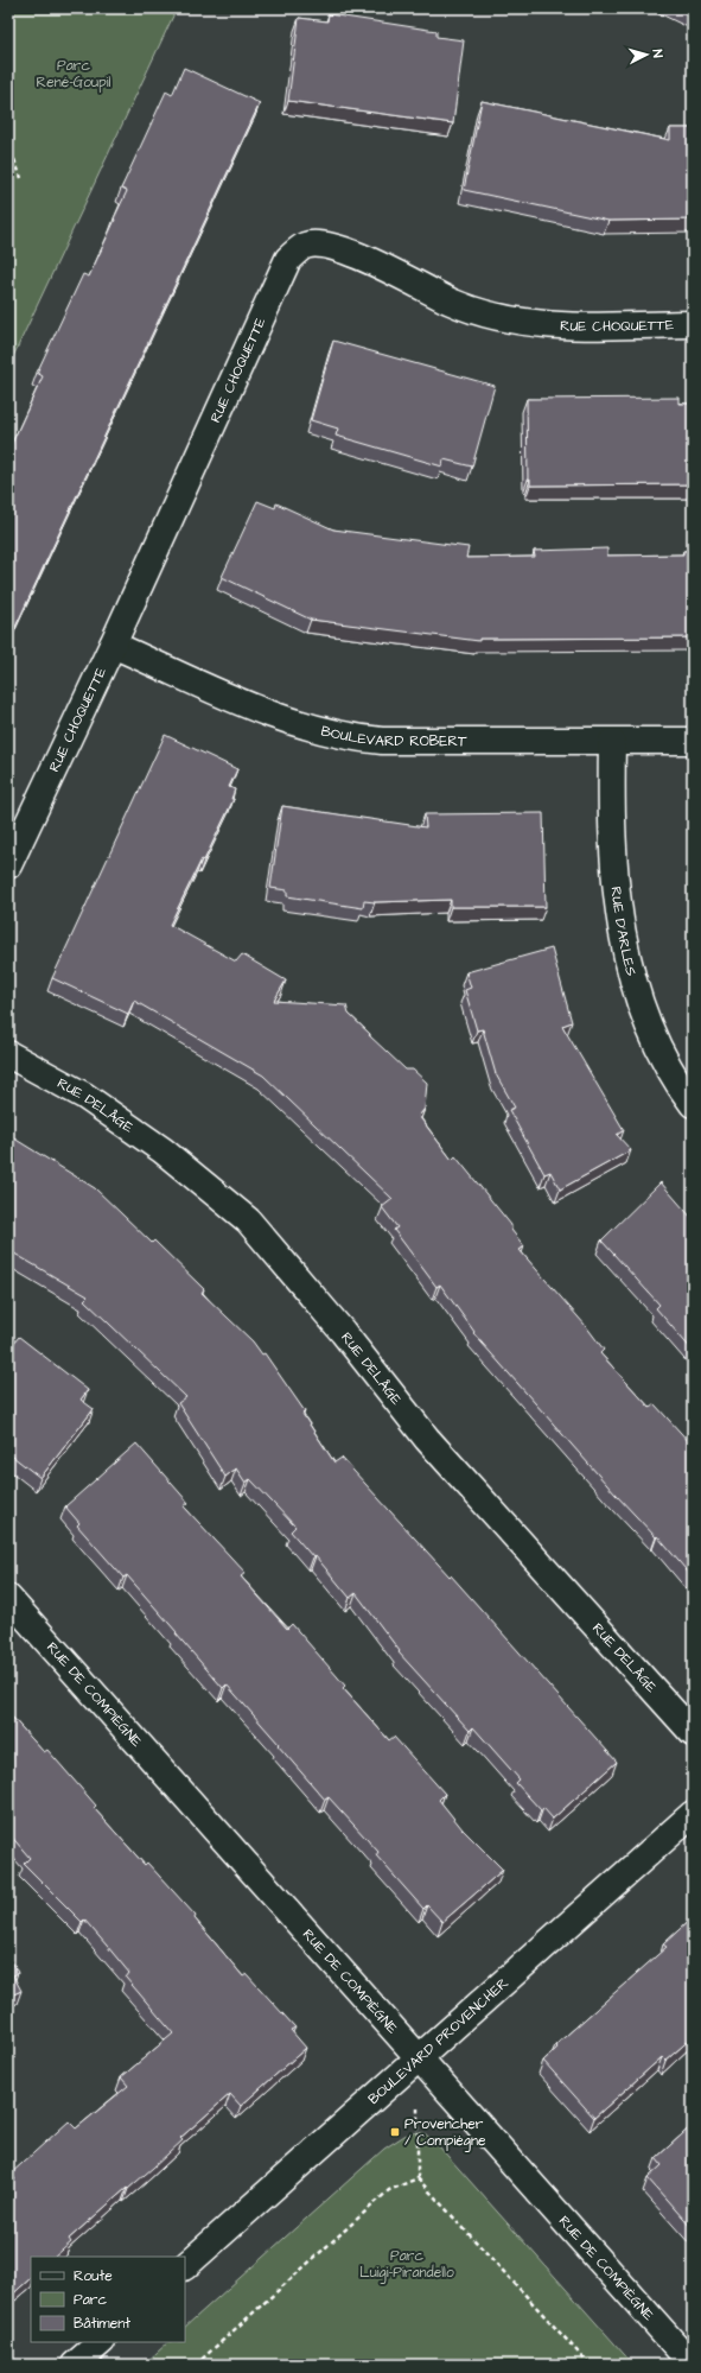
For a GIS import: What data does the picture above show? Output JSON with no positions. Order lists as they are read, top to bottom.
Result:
{
  "streets": {
    "street": [
      "RUE CHOQUETTE",
      "BOULEVARD ROBERT",
      "RUE D'ARLES",
      "RUE DELÂGE",
      "RUE DE COMPIÈGNE",
      "BOULEVARD PROVENCHER"
    ]
  },
  "crossings": [
    ["RUE CHOQUETTE", "BOULEVARD ROBERT"],
    ["BOULEVARD ROBERT", "RUE D'ARLES"],
    ["RUE DE COMPIÈGNE", "BOULEVARD PROVENCHER"]
  ],
  "parks": ["Parc René-Goupil", "Parc Luigi-Pirandello"],
  "places": {
    "transit": ["Provencher / Compiègne"]
  },
  "legend": ["Route", "Parc", "Bâtiment"],
  "north": "right"
}
